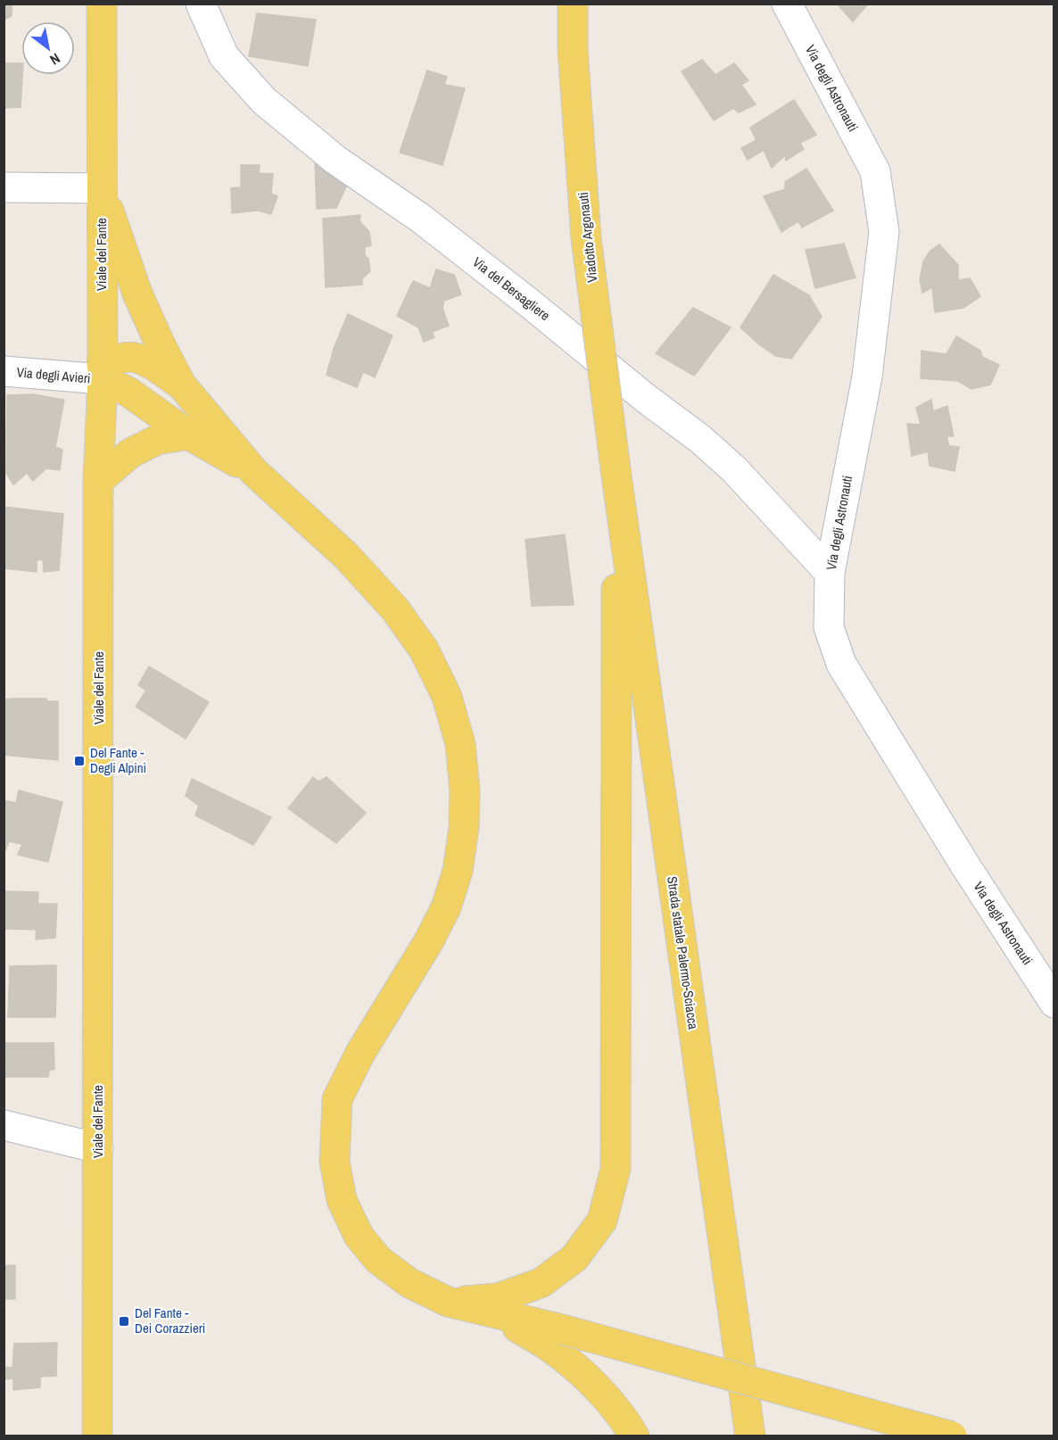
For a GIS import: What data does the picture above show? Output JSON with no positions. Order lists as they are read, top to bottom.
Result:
{
  "streets": {
    "main road": ["Viadotto Argonauti", "Viale del Fante", "Strada statale Palermo-Sciacca"],
    "street": ["Via degli Astronauti", "Via del Bersagliere", "Via degli Avieri"]
  },
  "crossings": [
    ["Via degli Astronauti", "Via del Bersagliere"],
    ["Viadotto Argonauti", "Strada statale Palermo-Sciacca"],
    ["Viale del Fante", "Via degli Avieri"]
  ],
  "places": {
    "transit": ["Del Fante - Degli Alpini", "Del Fante - Dei Corazzieri"]
  },
  "north": "bottom right"
}
